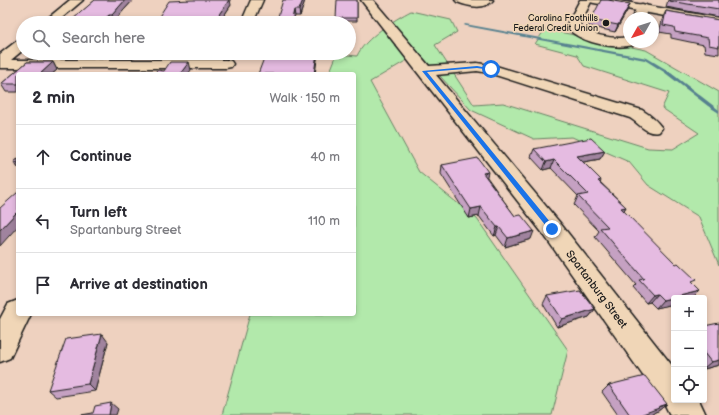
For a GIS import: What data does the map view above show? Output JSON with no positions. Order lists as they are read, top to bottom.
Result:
{
  "streets": {
    "street": ["Spartanburg Street"]
  },
  "places": ["Carolina Foothills Federal Credit Union"],
  "north": "bottom left",
  "page": {
    "search": "Search here",
    "heading": ["2 min", "Walk · 150 m"],
    "list": [
      ["Continue", "40 m"],
      ["Turn left", "Spartanburg Street", "110 m"],
      "Arrive at destination"
    ],
    "map_buttons": ["+", "−"]
  }
}
